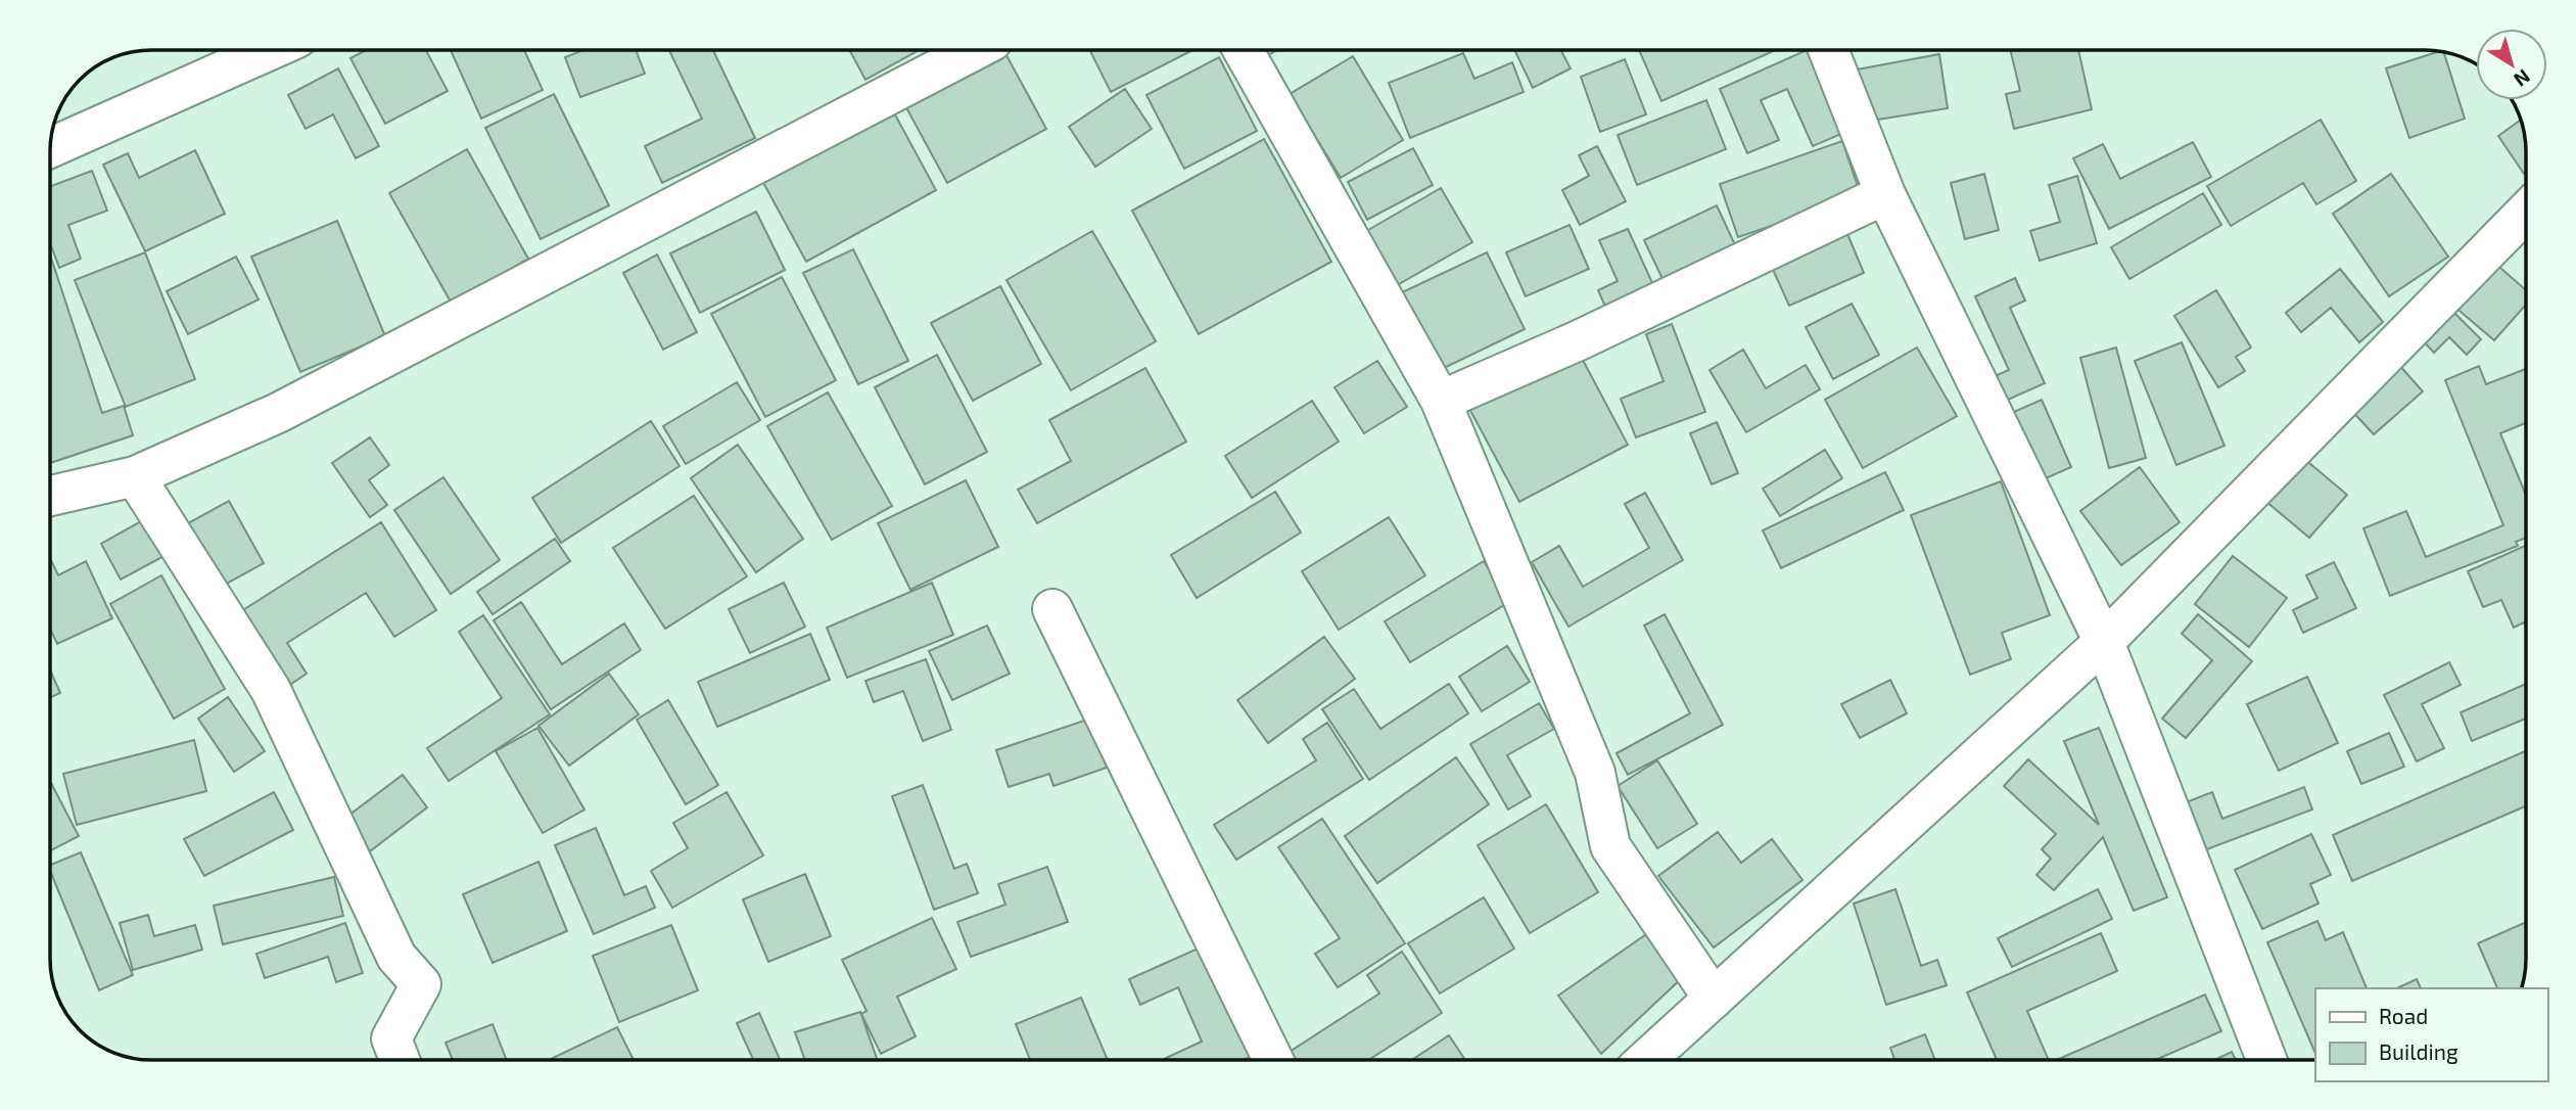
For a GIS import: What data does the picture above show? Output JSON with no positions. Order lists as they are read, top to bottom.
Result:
{
  "legend": ["Road", "Building"],
  "north": "bottom right"
}
